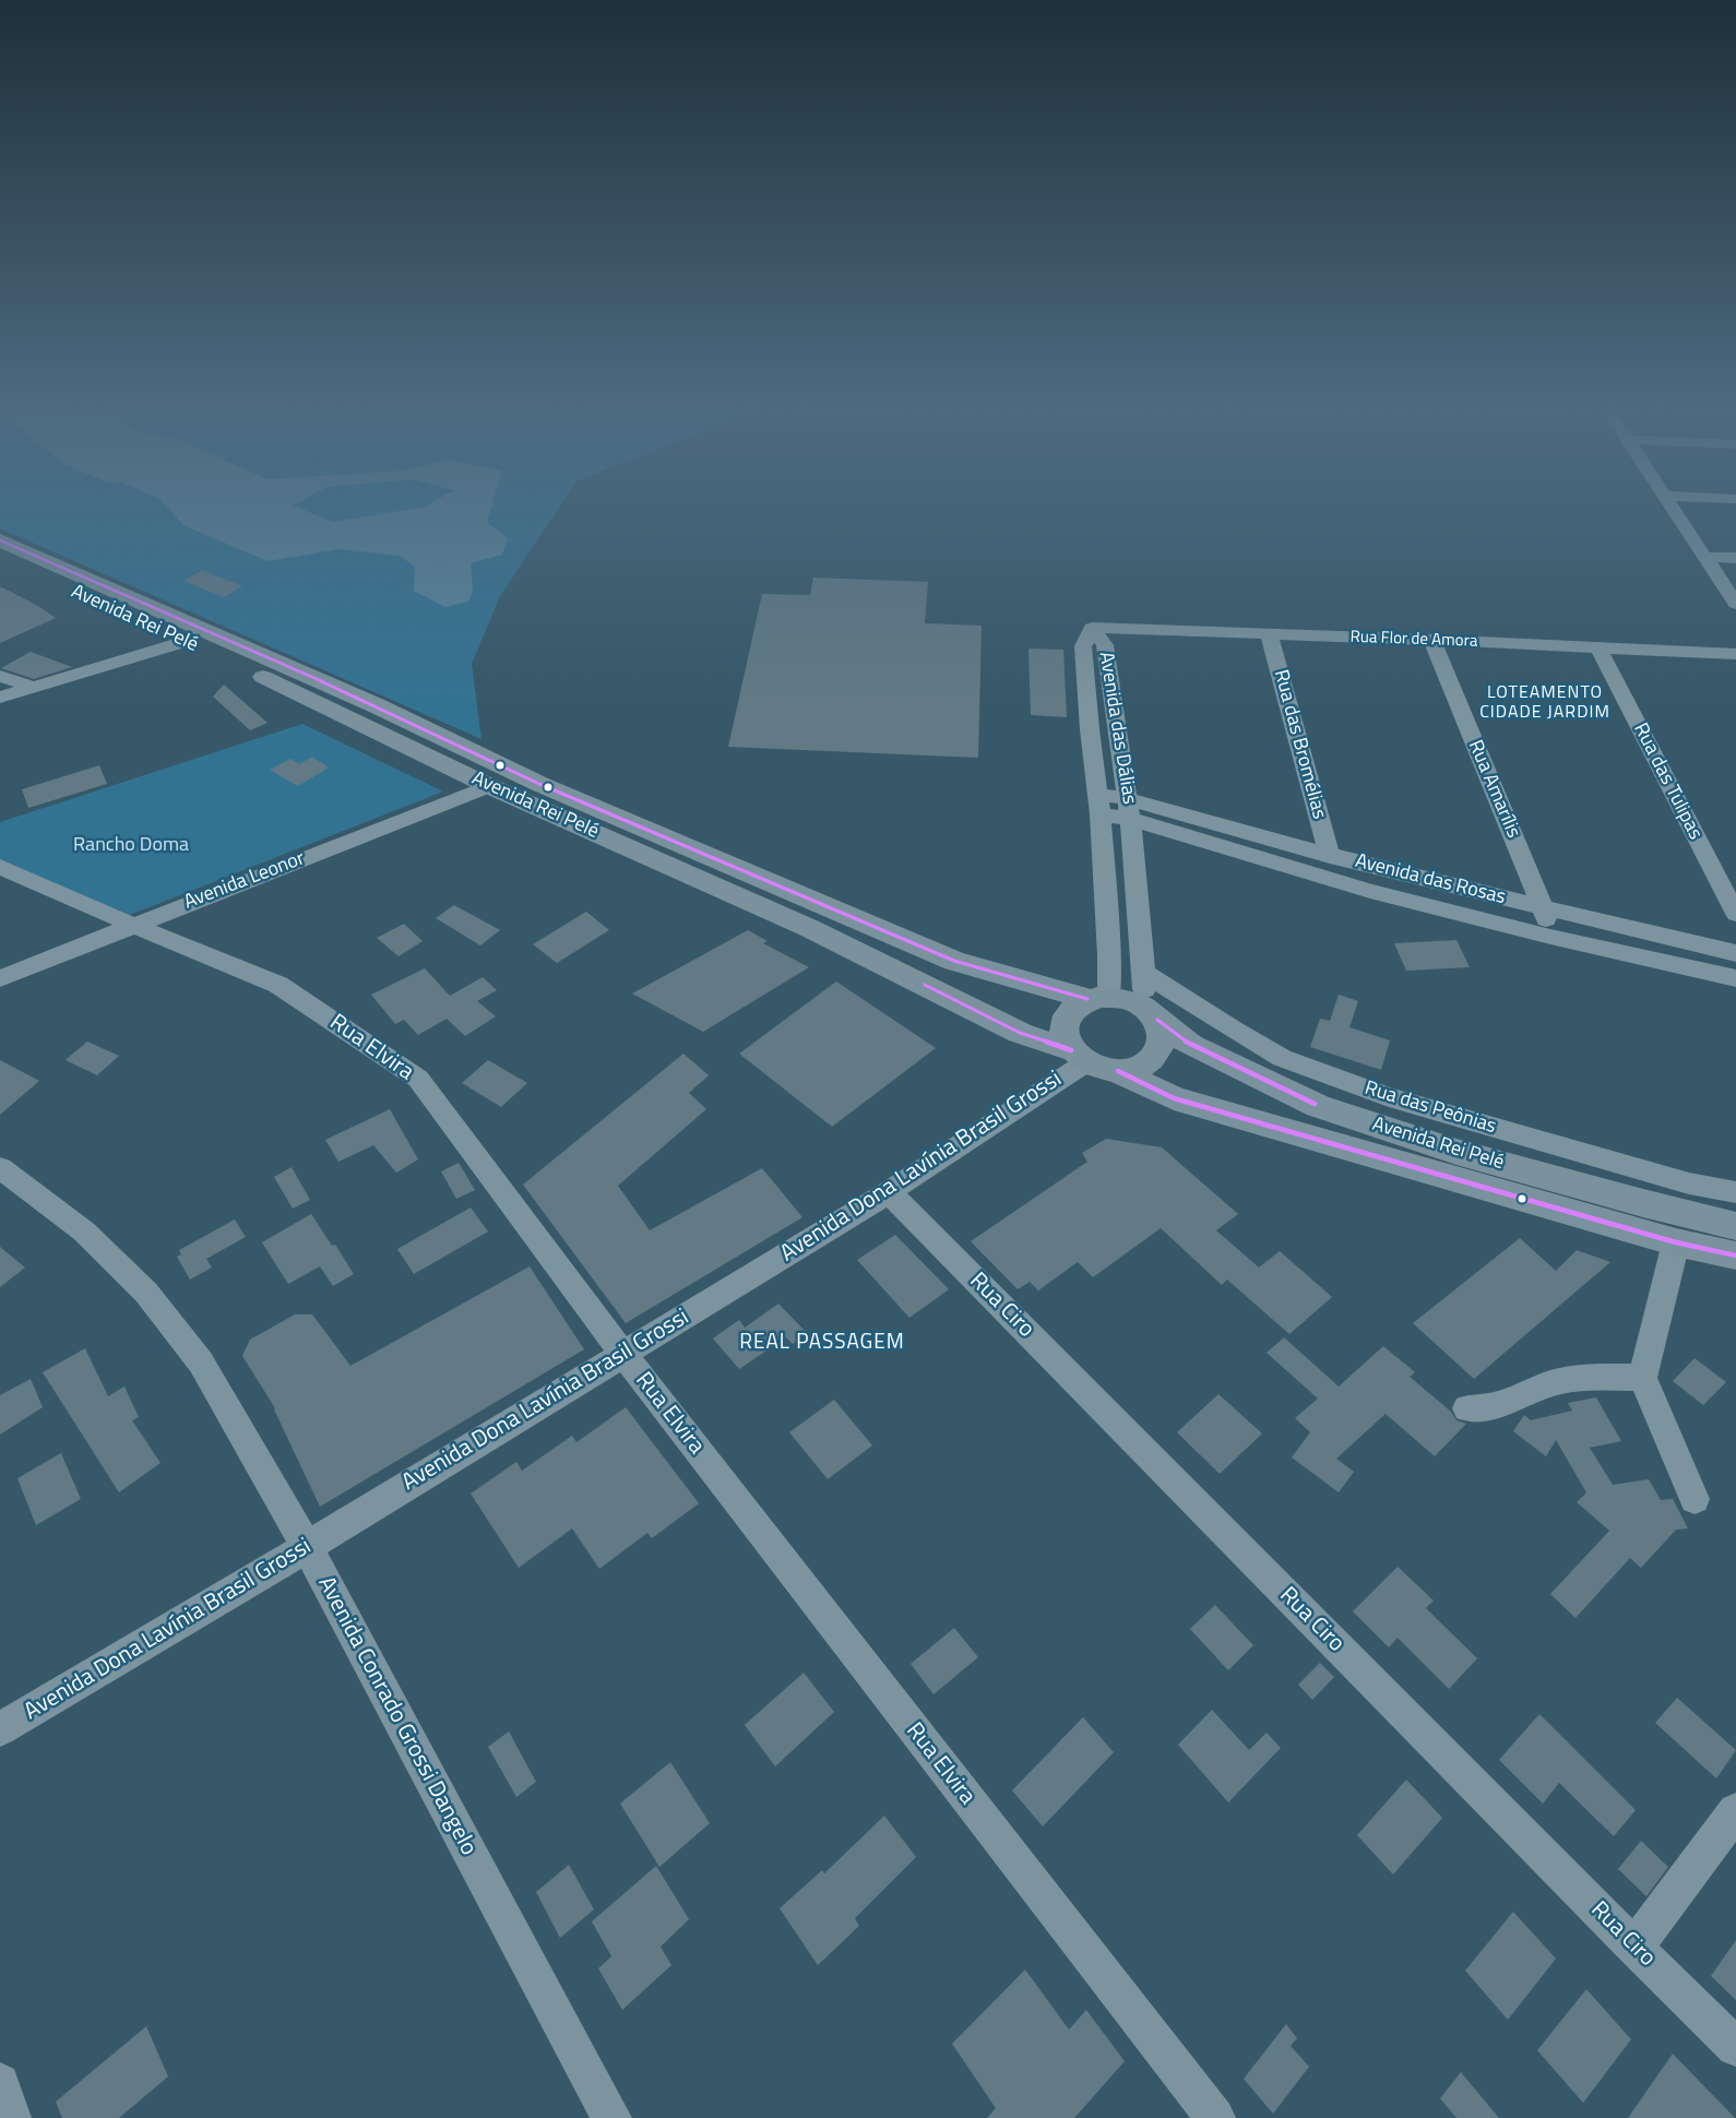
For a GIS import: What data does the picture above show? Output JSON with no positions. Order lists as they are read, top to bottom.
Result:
{
  "streets": {
    "main road": ["Avenida Rei Pelé"],
    "street": [
      "Rua Flor de Amora",
      "Avenida das Dálias",
      "Rua das Bromélias",
      "Rua das Tulipas",
      "Rua Amarílis",
      "Avenida das Rosas",
      "Avenida Leonor",
      "Rua Elvira",
      "Rua das Peônias",
      "Avenida Dona Lavínia Brasil Grossi",
      "Rua Ciro",
      "Avenida Conrado Grossi Dangelo"
    ]
  },
  "crossings": [
    ["Avenida Rei Pelé", "Avenida das Dálias"],
    ["Avenida Rei Pelé", "Avenida Leonor"],
    ["Avenida Rei Pelé", "Avenida Dona Lavínia Brasil Grossi"],
    ["Rua Flor de Amora", "Avenida das Dálias"],
    ["Rua Flor de Amora", "Rua das Bromélias"],
    ["Rua Flor de Amora", "Rua das Tulipas"],
    ["Rua Flor de Amora", "Rua Amarílis"],
    ["Avenida das Dálias", "Avenida das Rosas"],
    ["Avenida das Dálias", "Rua das Peônias"],
    ["Avenida das Dálias", "Avenida Dona Lavínia Brasil Grossi"],
    ["Rua das Bromélias", "Avenida das Rosas"],
    ["Rua Amarílis", "Avenida das Rosas"],
    ["Avenida Leonor", "Rua Elvira"],
    ["Rua Elvira", "Avenida Dona Lavínia Brasil Grossi"],
    ["Avenida Dona Lavínia Brasil Grossi", "Rua Ciro"],
    ["Avenida Dona Lavínia Brasil Grossi", "Avenida Conrado Grossi Dangelo"]
  ],
  "districts": ["LOTEAMENTO CIDADE JARDIM", "REAL PASSAGEM"],
  "parks": ["Rancho Doma"]
}
